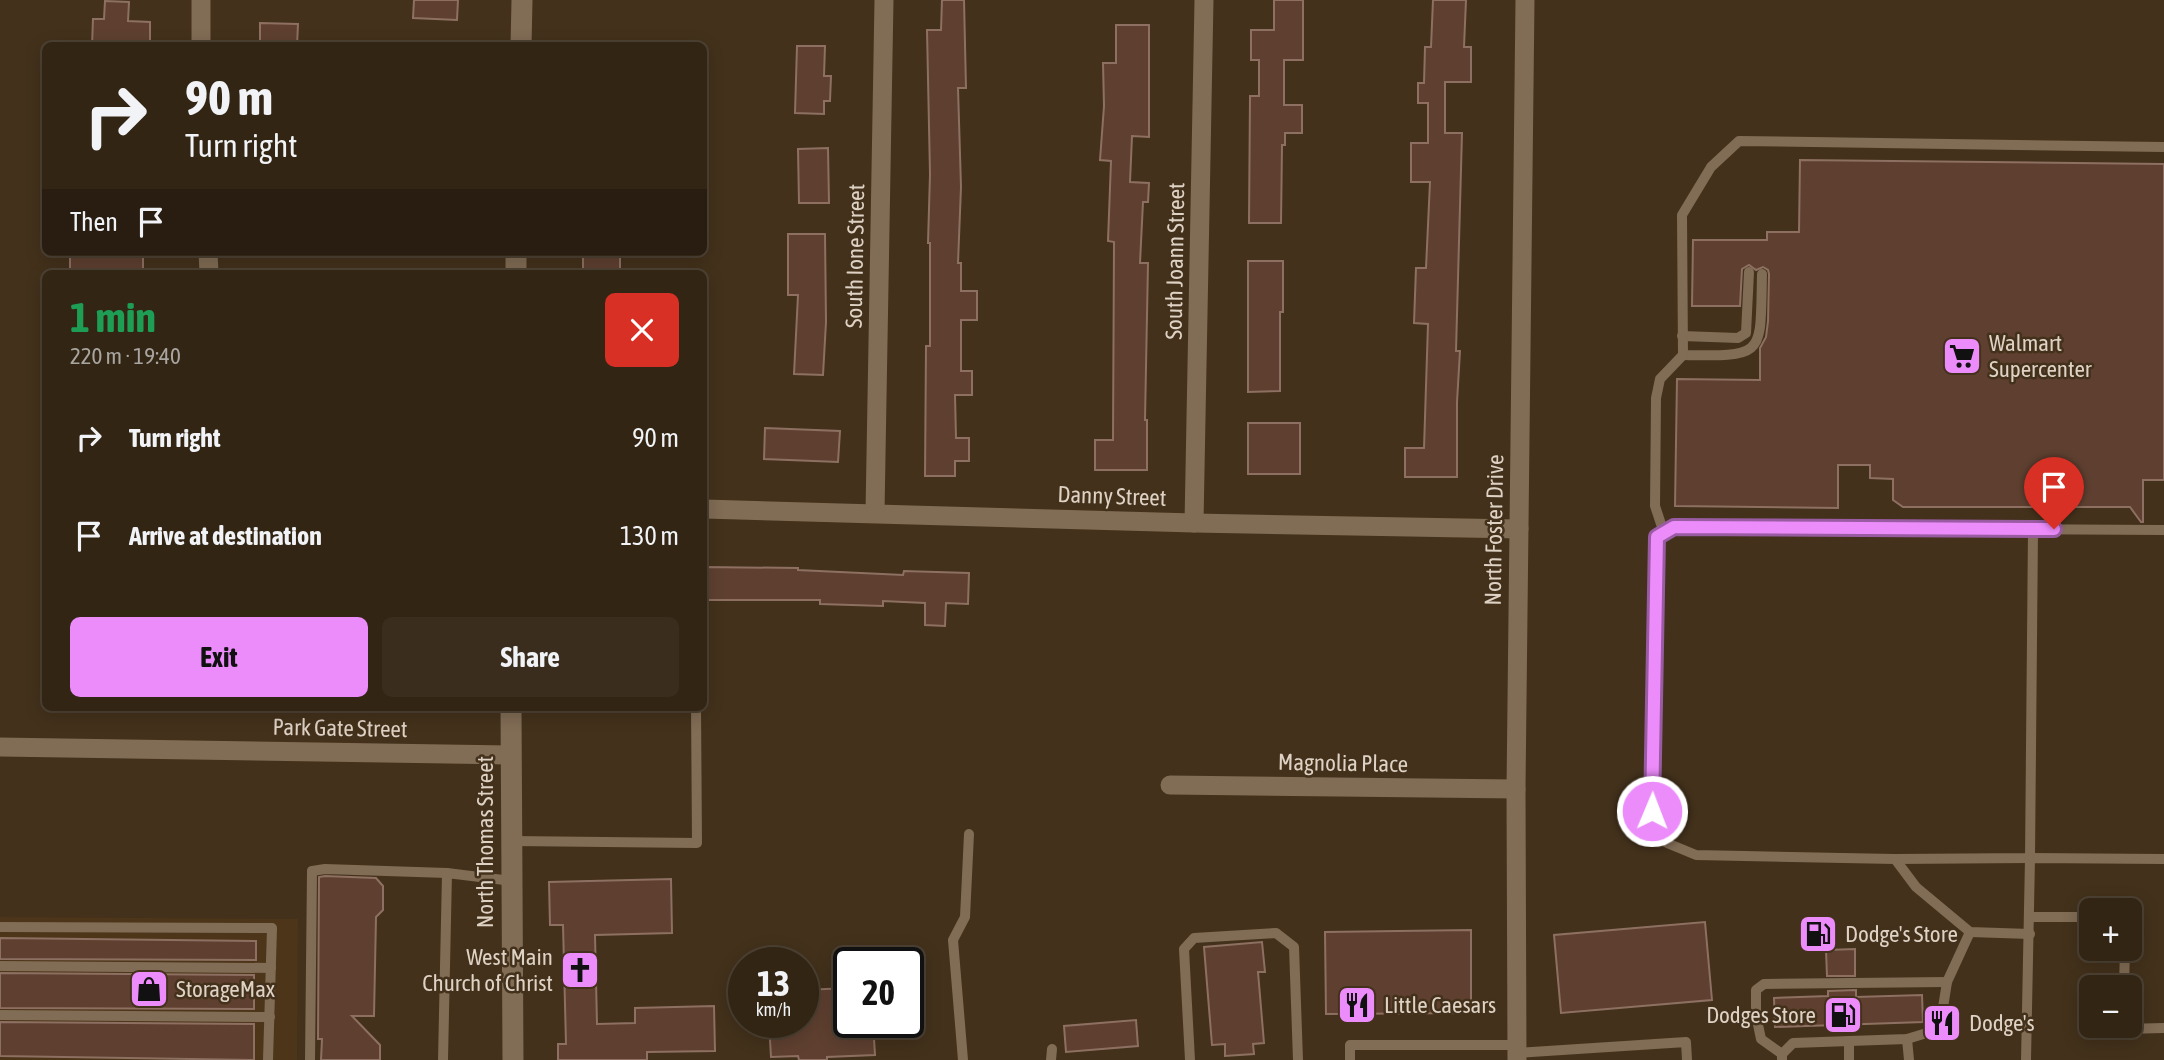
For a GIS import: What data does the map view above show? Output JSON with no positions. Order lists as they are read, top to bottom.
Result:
{
  "streets": {
    "street": [
      "South Ione Street",
      "South Joann Street",
      "Danny Street",
      "North Foster Drive",
      "Park Gate Street",
      "Magnolia Place",
      "North Thomas Street"
    ]
  },
  "crossings": [
    ["South Ione Street", "Danny Street"],
    ["South Joann Street", "Danny Street"],
    ["Danny Street", "North Foster Drive"],
    ["North Foster Drive", "Magnolia Place"],
    ["Park Gate Street", "North Thomas Street"]
  ],
  "places": {
    "supermarket": ["Walmart Supercenter"],
    "fuel station": ["Dodge's Store", "Dodges Store"],
    "church": ["West Main Church of Christ"],
    "shop": ["StorageMax"],
    "restaurant": ["Little Caesars", "Dodge's"]
  },
  "page": {
    "turn": ["90 m", "Turn right"],
    "then": "Then",
    "heading": ["1 min", "220 m · 19:40"],
    "list": [
      {
        "name": "Turn right",
        "value": "90 m"
      },
      {
        "name": "Arrive at destination",
        "value": "130 m"
      }
    ],
    "buttons": ["Exit", "Share"],
    "map_buttons": ["+", "−"],
    "speed": "13 km/h",
    "limit": "20"
  }
}
